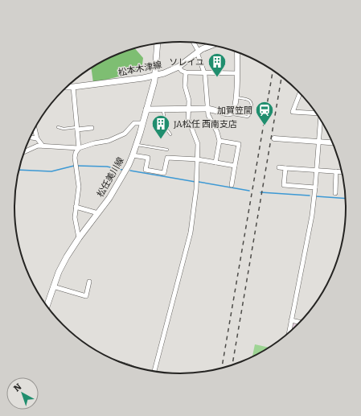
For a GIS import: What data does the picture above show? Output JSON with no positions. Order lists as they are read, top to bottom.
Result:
{
  "streets": {
    "main road": ["松本木津線", "松任美川線"]
  },
  "crossings": [
    ["松本木津線", "松任美川線"]
  ],
  "places": {
    "building": ["ソレイユ", "JA松任 西南支店"],
    "station": ["加賀笠間"]
  },
  "north": "top left"
}
